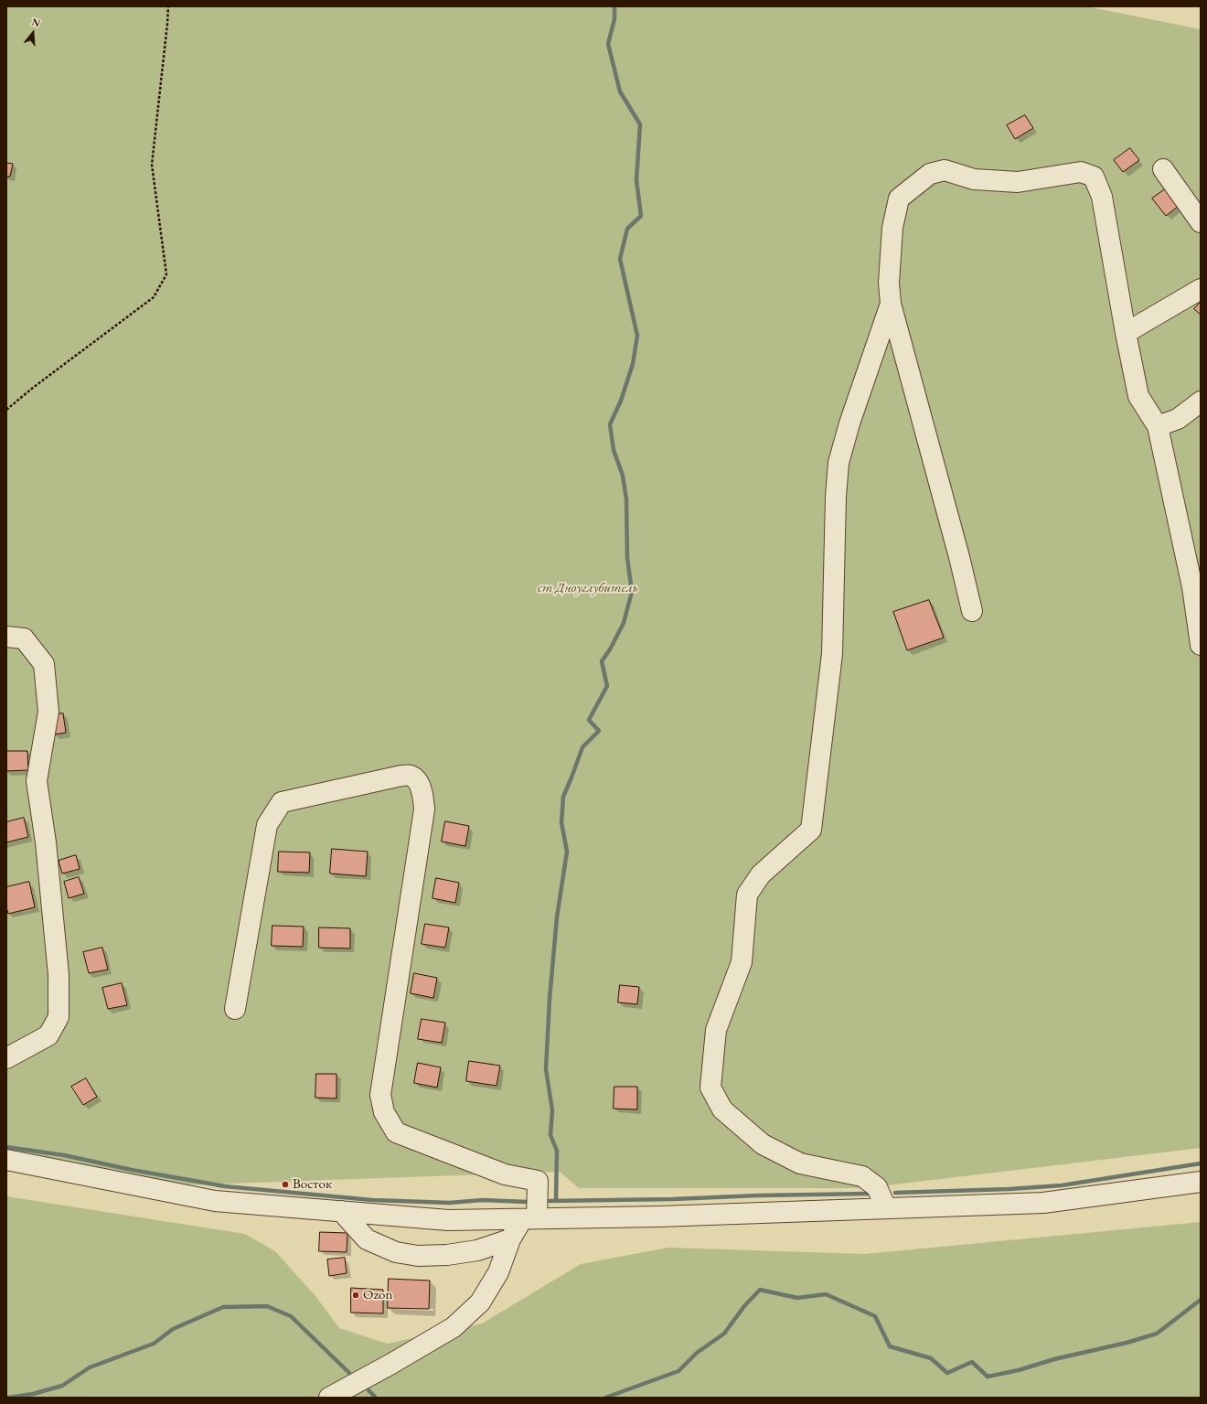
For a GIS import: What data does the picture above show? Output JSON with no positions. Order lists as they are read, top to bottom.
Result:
{
  "parks": ["ст Дноуглубитель"],
  "places": ["Восток", "Ozon"],
  "north": "top"
}
